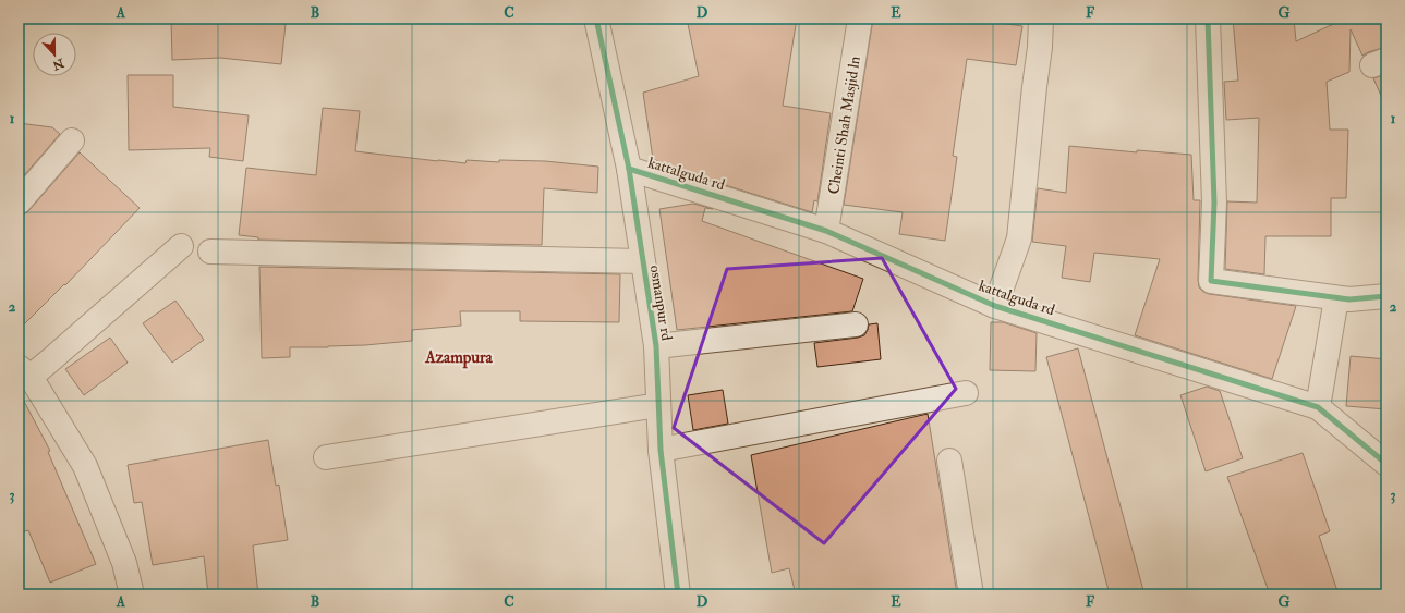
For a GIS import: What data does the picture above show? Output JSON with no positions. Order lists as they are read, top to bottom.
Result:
{
  "streets": {
    "street": ["Cheinti Shah Masjid ln", "kattalguda rd", "osmanpur rd"]
  },
  "crossings": [
    ["Cheinti Shah Masjid ln", "kattalguda rd"],
    ["kattalguda rd", "osmanpur rd"]
  ],
  "districts": ["Azampura"],
  "north": "bottom",
  "grid": {
    "columns": [
      "A",
      "B",
      "C",
      "D",
      "E",
      "F",
      "G"
    ],
    "rows": ["1", "2", "3"]
  }
}
